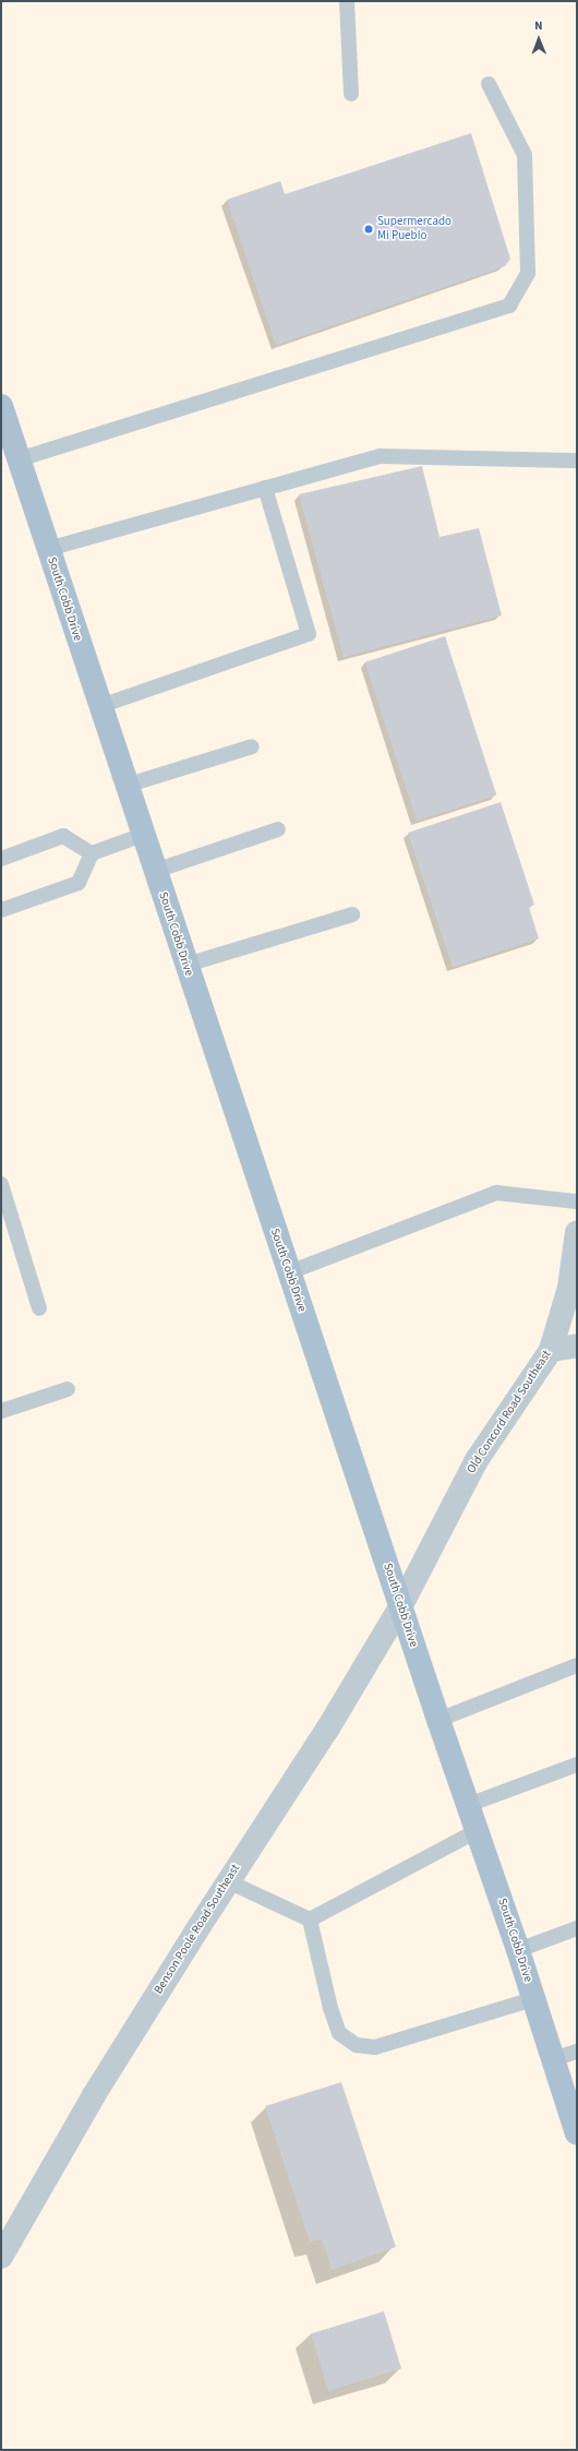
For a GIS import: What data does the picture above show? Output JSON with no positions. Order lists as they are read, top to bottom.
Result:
{
  "streets": {
    "main road": ["South Cobb Drive"],
    "street": ["Old Concord Road Southeast", "Benson Poole Road Southeast"]
  },
  "crossings": [
    ["South Cobb Drive", "Old Concord Road Southeast"],
    ["South Cobb Drive", "Benson Poole Road Southeast"],
    ["Old Concord Road Southeast", "Benson Poole Road Southeast"]
  ],
  "places": ["Supermercado Mi Pueblo"],
  "north": "top"
}
